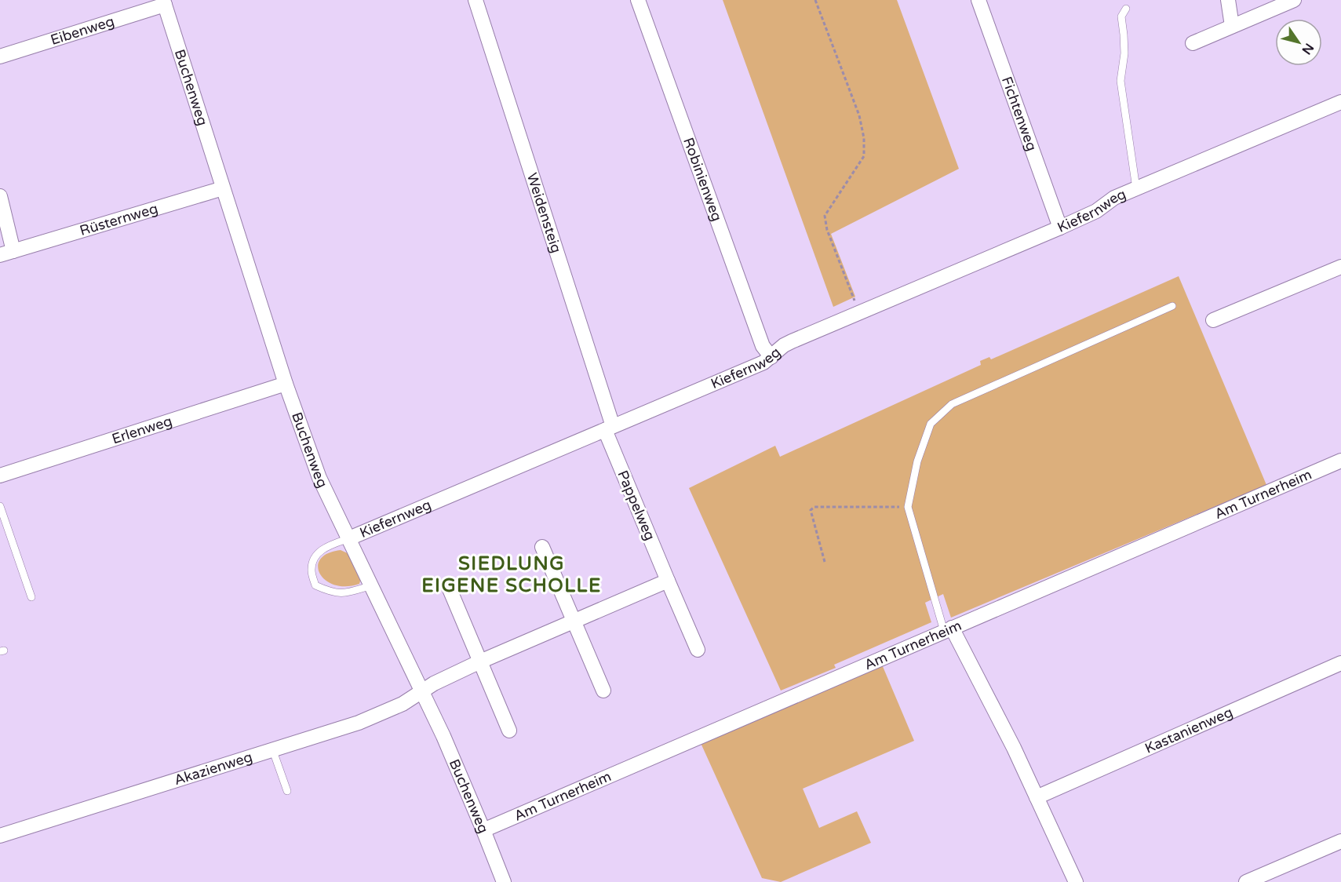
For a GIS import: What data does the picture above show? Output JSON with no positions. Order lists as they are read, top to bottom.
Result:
{
  "streets": {
    "street": [
      "Eibenweg",
      "Buchenweg",
      "Fichtenweg",
      "Robinienweg",
      "Kiefernweg",
      "Weidensteig",
      "Rüsternweg",
      "Erlenweg",
      "Am Turnerheim",
      "Pappelweg",
      "Kastanienweg",
      "Akazienweg"
    ]
  },
  "crossings": [
    ["Eibenweg", "Buchenweg"],
    ["Buchenweg", "Kiefernweg"],
    ["Buchenweg", "Rüsternweg"],
    ["Buchenweg", "Erlenweg"],
    ["Buchenweg", "Am Turnerheim"],
    ["Buchenweg", "Akazienweg"],
    ["Fichtenweg", "Kiefernweg"],
    ["Robinienweg", "Kiefernweg"],
    ["Kiefernweg", "Weidensteig"],
    ["Kiefernweg", "Pappelweg"],
    ["Weidensteig", "Pappelweg"]
  ],
  "districts": ["SIEDLUNG EIGENE SCHOLLE"],
  "north": "bottom right"
}
